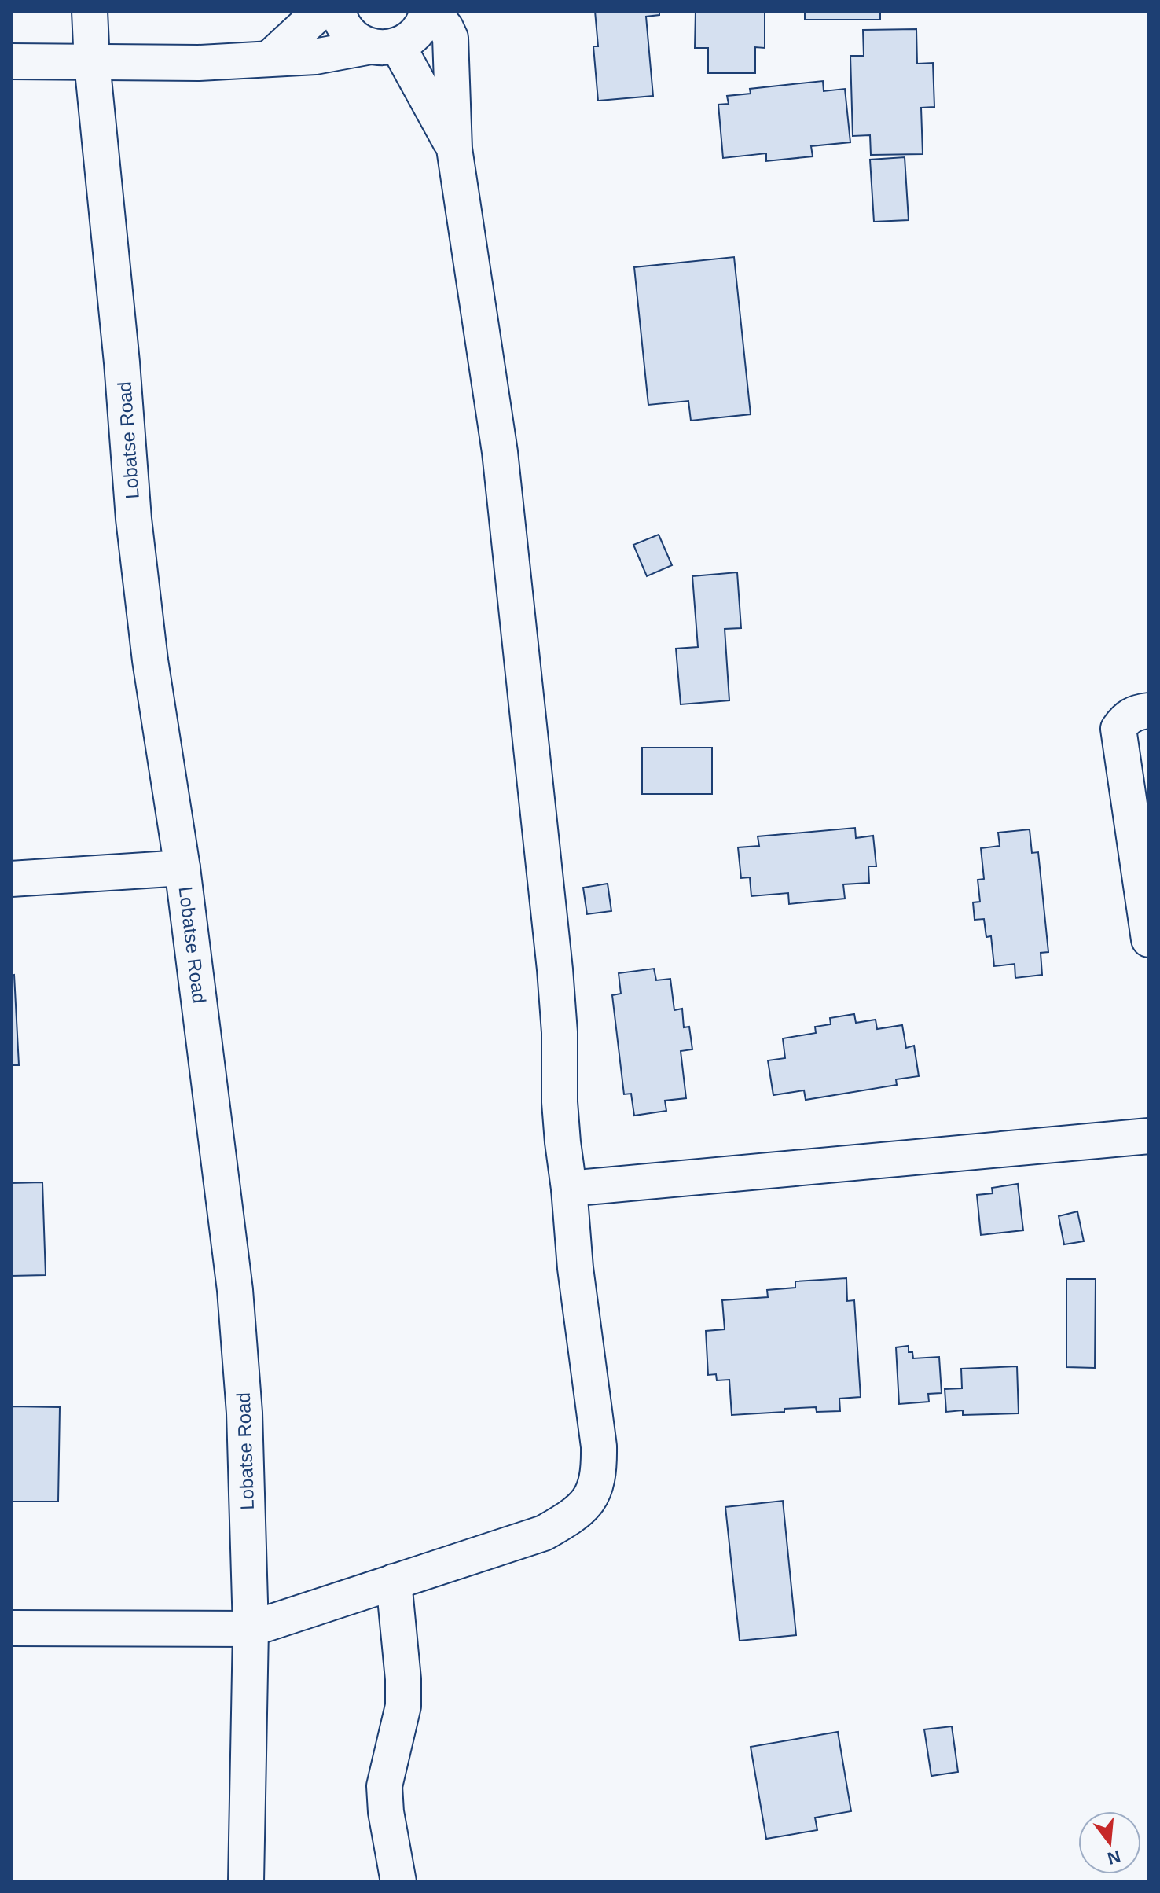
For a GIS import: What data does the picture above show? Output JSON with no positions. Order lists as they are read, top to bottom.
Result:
{
  "streets": {
    "main road": ["Lobatse Road"]
  },
  "north": "bottom"
}
